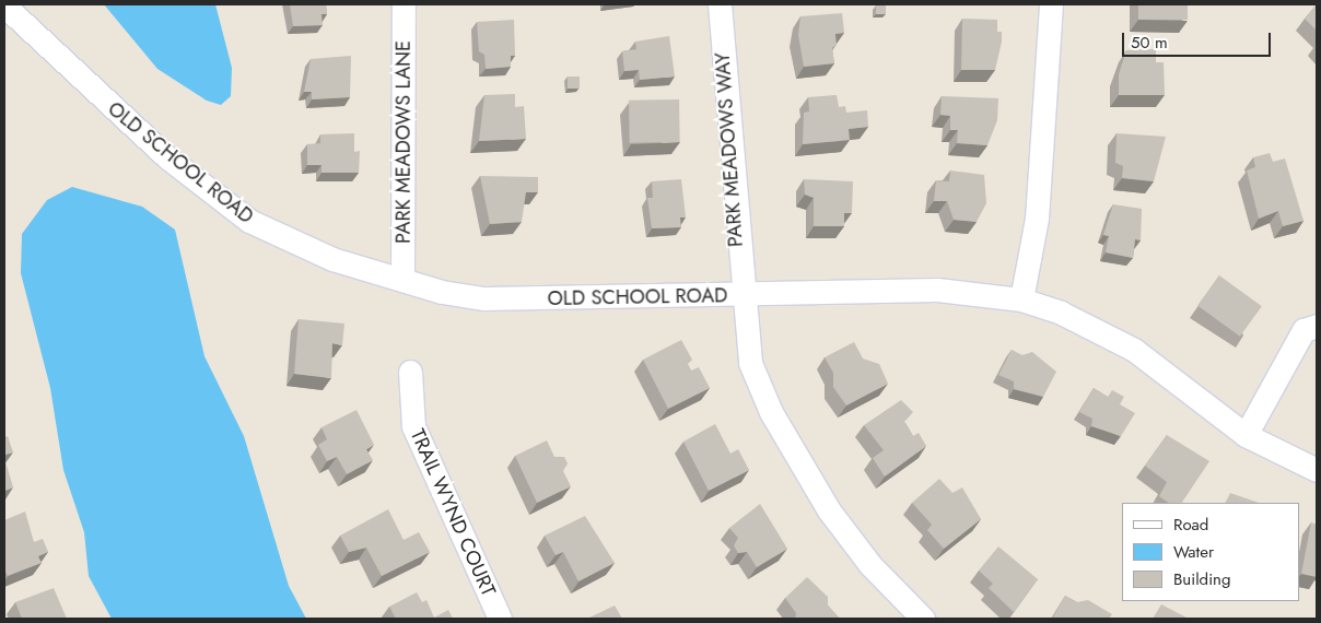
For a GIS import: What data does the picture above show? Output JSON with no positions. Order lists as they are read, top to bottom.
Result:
{
  "streets": {
    "street": [
      "PARK MEADOWS LANE",
      "PARK MEADOWS WAY",
      "OLD SCHOOL ROAD",
      "TRAIL WYND COURT"
    ]
  },
  "crossings": [
    ["PARK MEADOWS LANE", "OLD SCHOOL ROAD"],
    ["PARK MEADOWS WAY", "OLD SCHOOL ROAD"]
  ],
  "legend": ["Road", "Water", "Building"],
  "scale_bar": "50 m"
}
